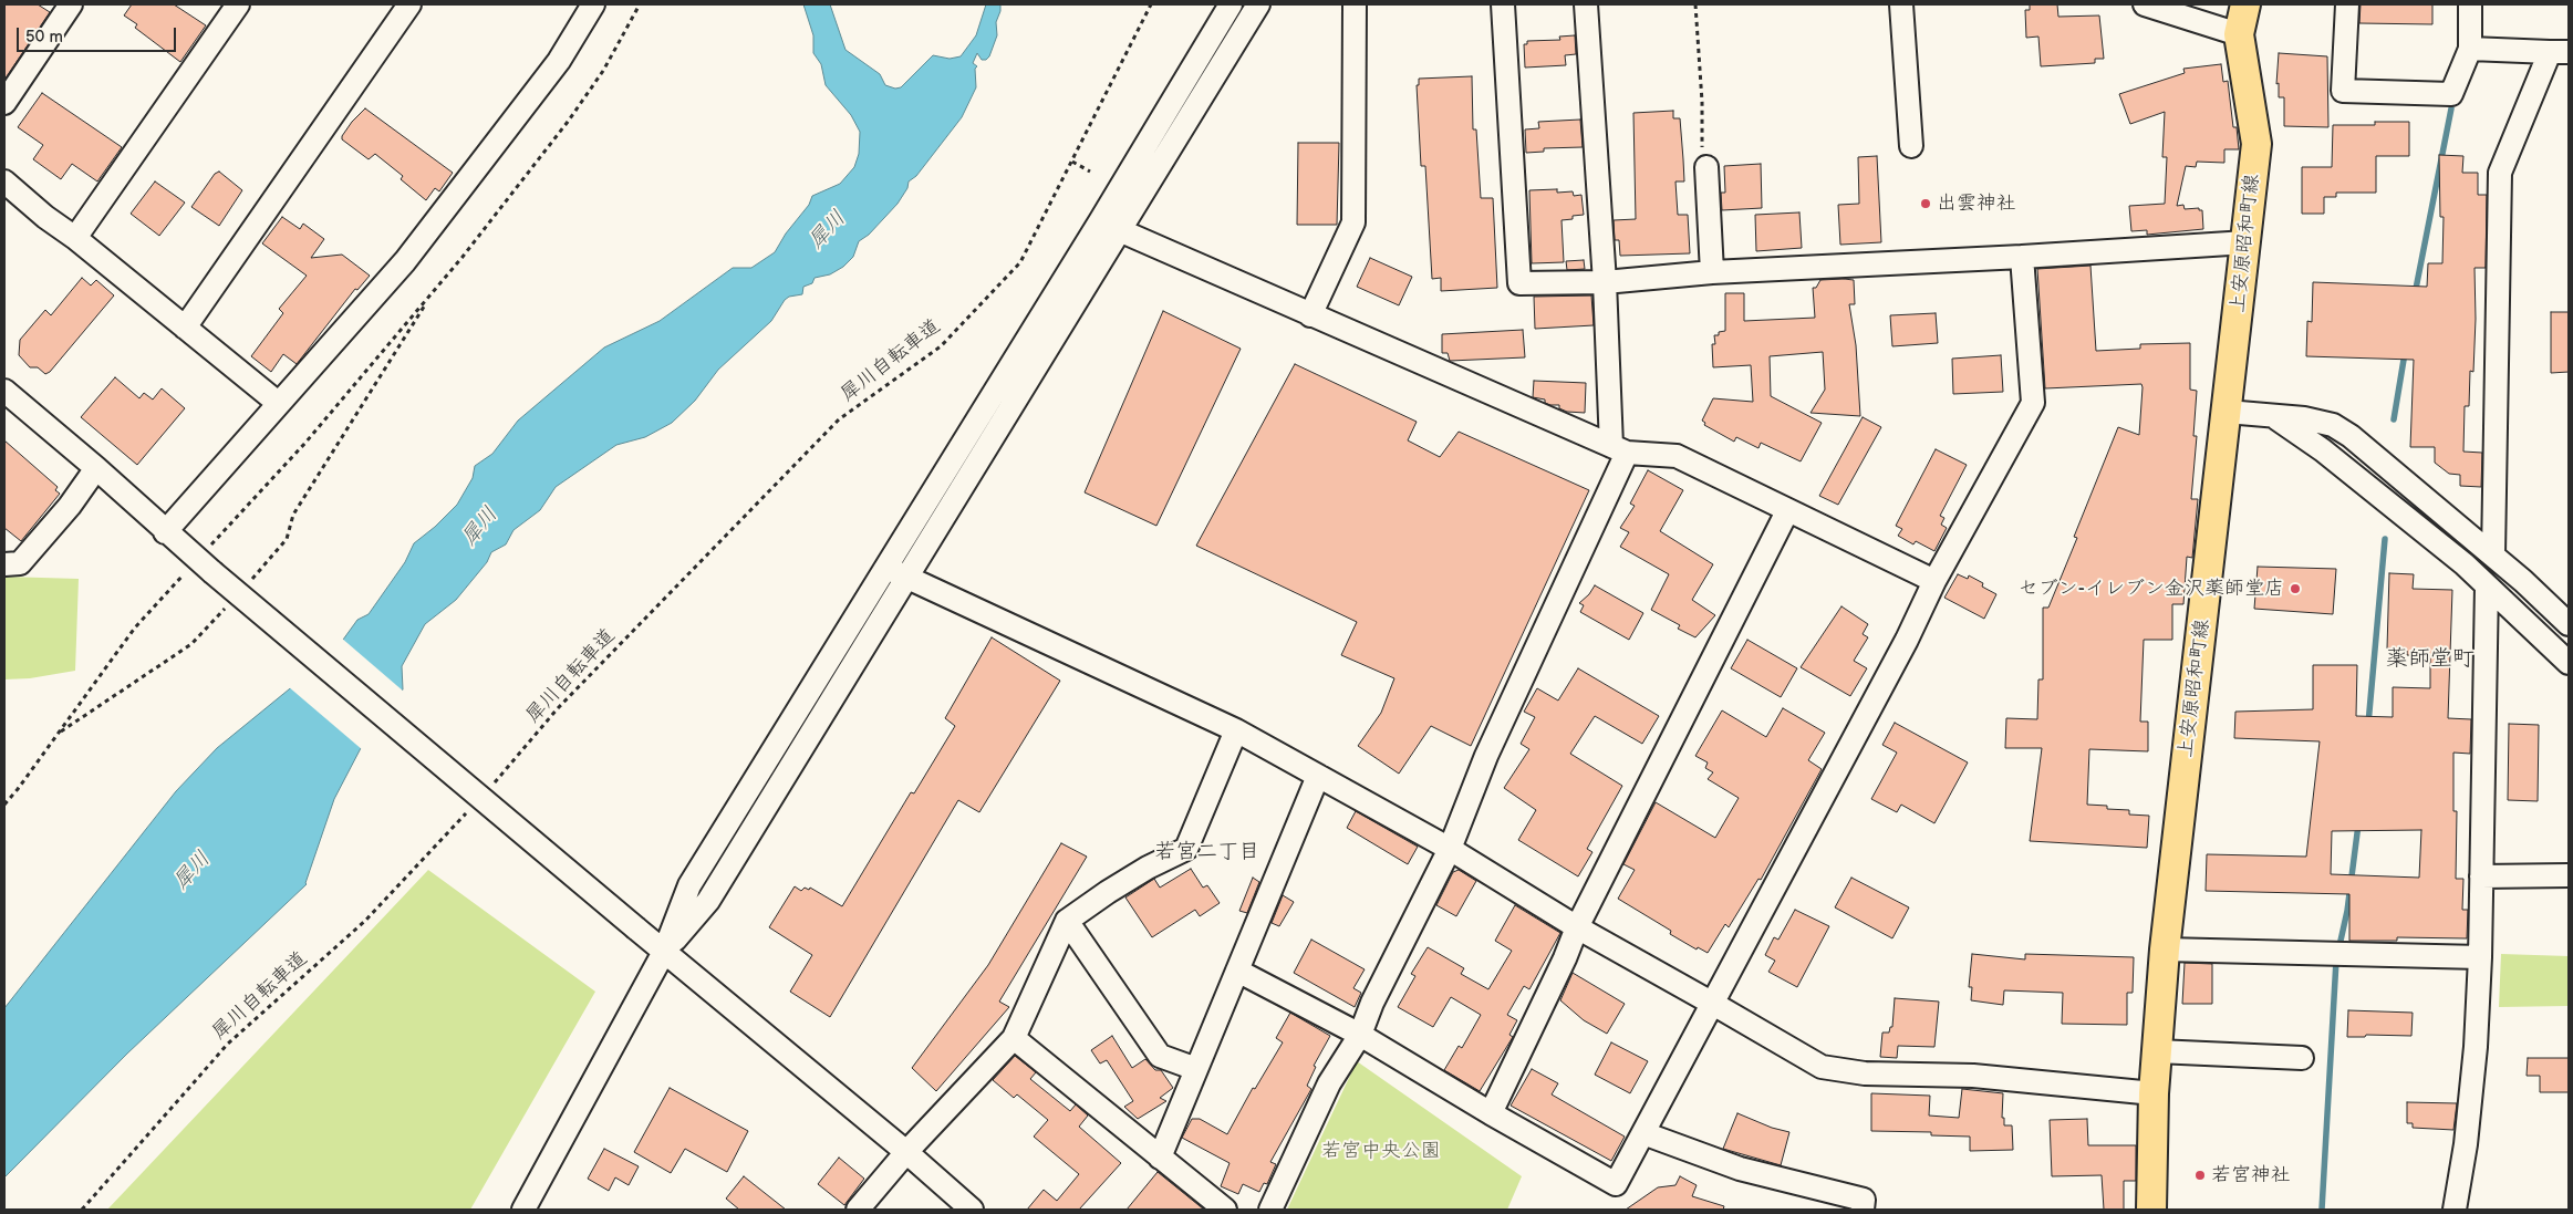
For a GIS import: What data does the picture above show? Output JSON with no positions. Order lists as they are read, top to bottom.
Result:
{
  "streets": {
    "main road": ["上安原昭和町線"],
    "path": ["犀川自転車道"]
  },
  "districts": ["薬師堂町", "若宮二丁目"],
  "water": ["犀川"],
  "parks": ["若宮中央公園"],
  "places": ["出雲神社", "セブン-イレブン金沢薬師堂店", "若宮神社"],
  "scale_bar": "50 m"
}
